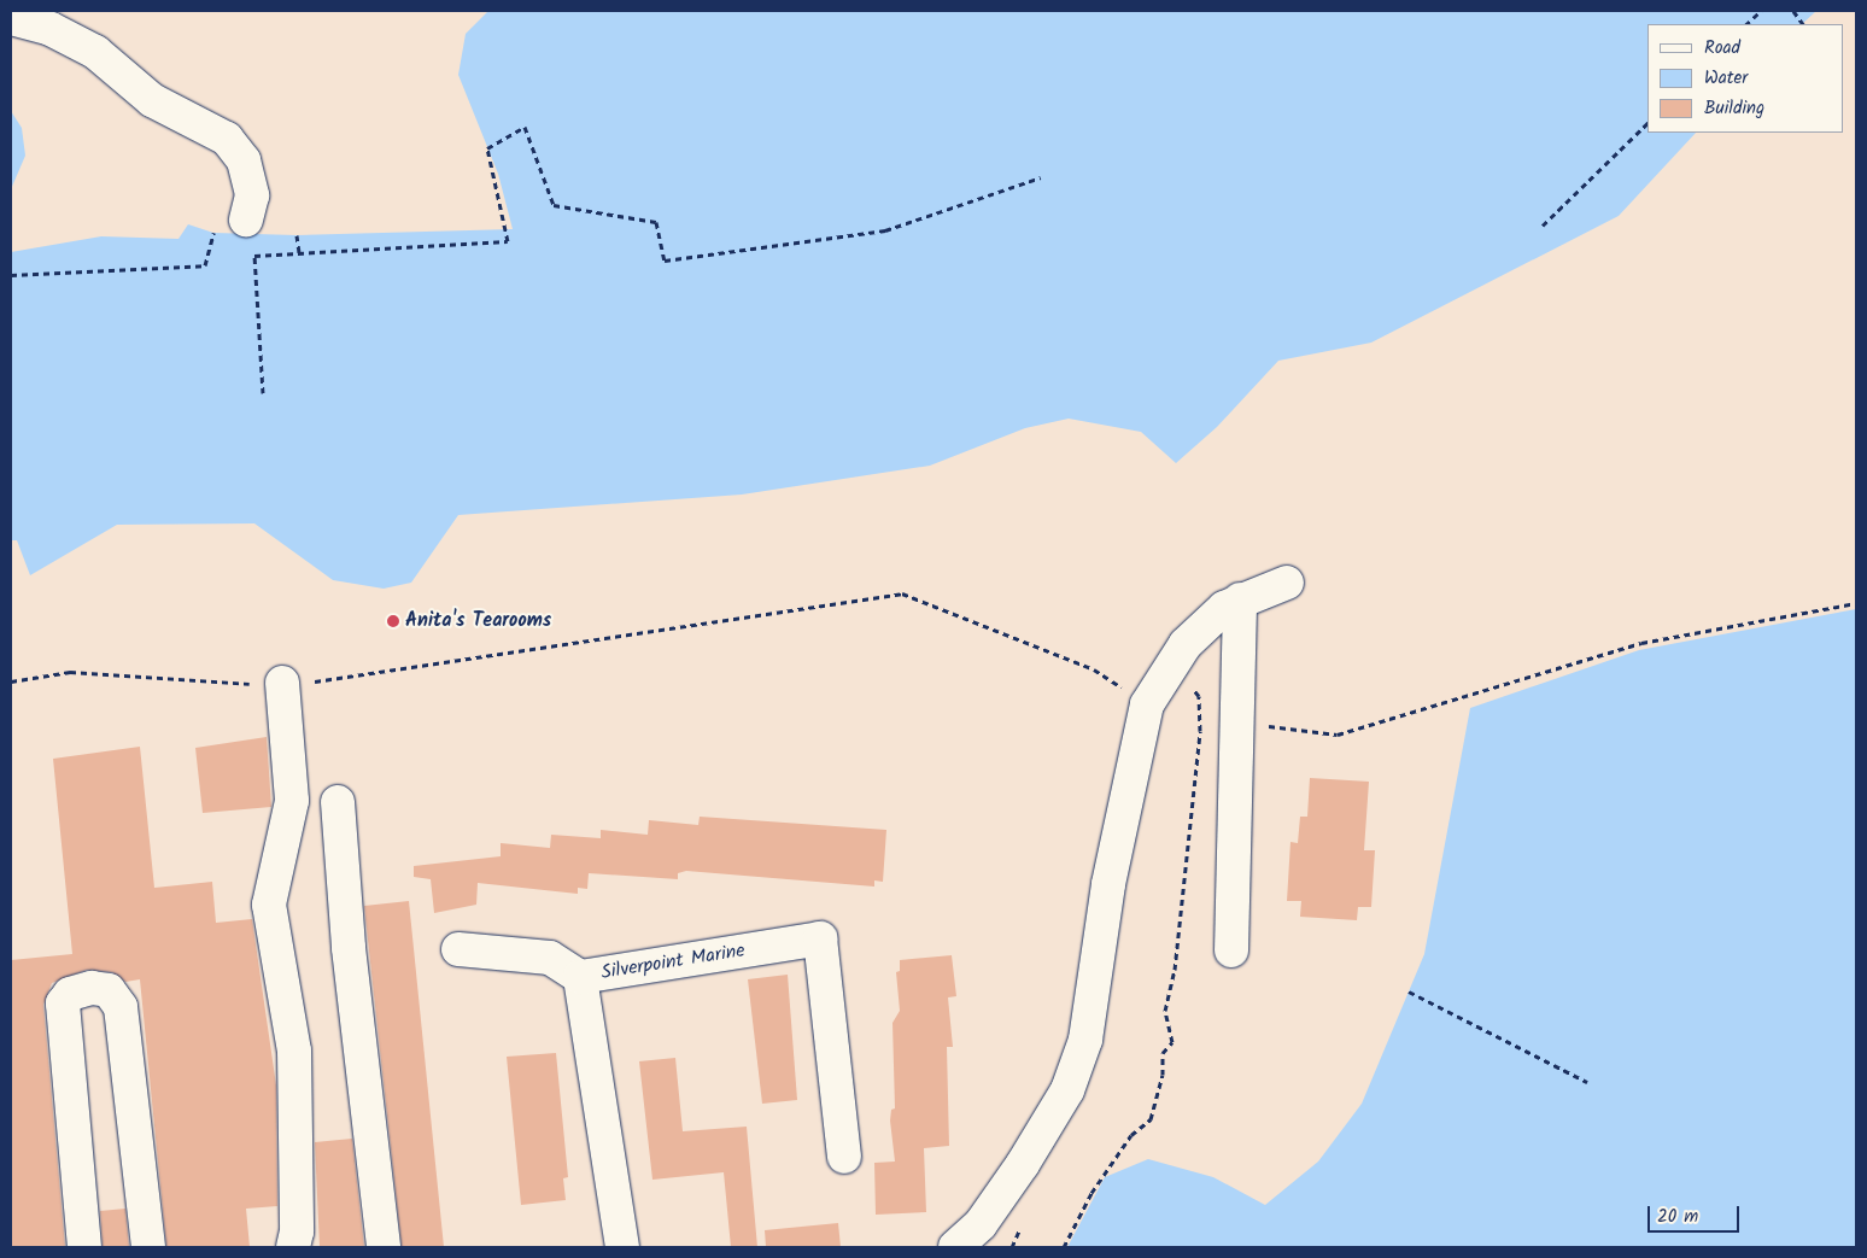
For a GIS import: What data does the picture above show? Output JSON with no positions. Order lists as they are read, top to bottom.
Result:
{
  "streets": {
    "street": ["Silverpoint Marine"]
  },
  "places": ["Anita's Tearooms"],
  "legend": ["Road", "Water", "Building"],
  "scale_bar": "20 m"
}
